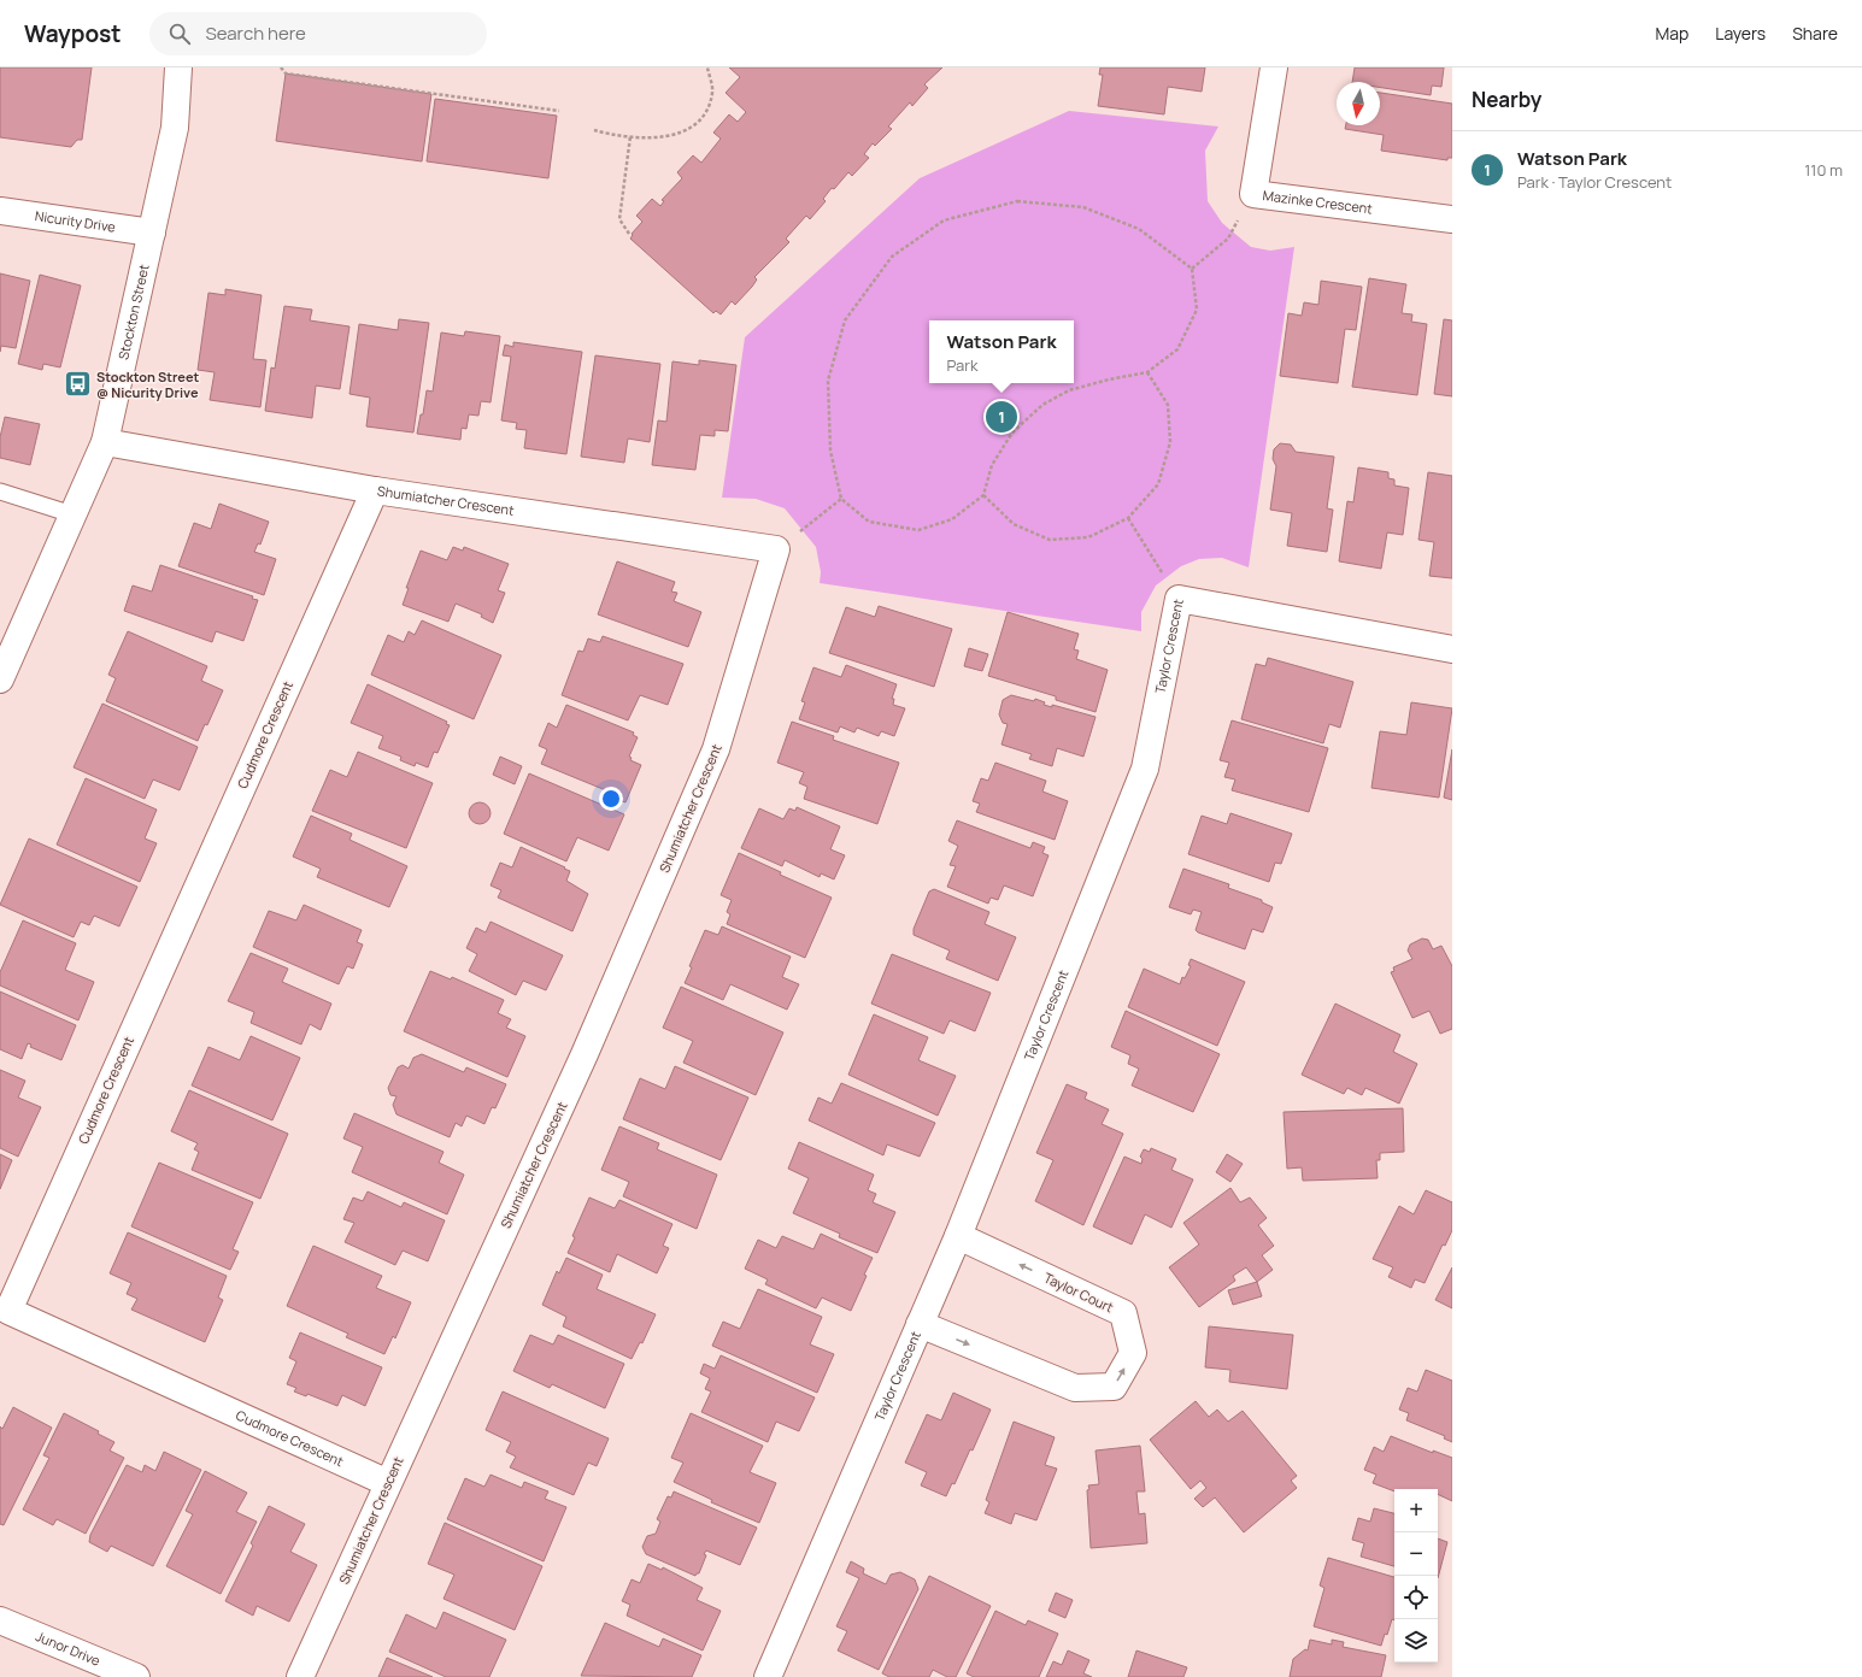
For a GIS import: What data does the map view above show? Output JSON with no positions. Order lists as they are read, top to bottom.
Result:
{
  "streets": {
    "street": [
      "Mazinke Crescent",
      "Nicurity Drive",
      "Stockton Street",
      "Shumiatcher Crescent",
      "Taylor Crescent",
      "Cudmore Crescent",
      "Taylor Court",
      "Junor Drive"
    ]
  },
  "crossings": [
    ["Nicurity Drive", "Stockton Street"],
    ["Stockton Street", "Shumiatcher Crescent"],
    ["Shumiatcher Crescent", "Cudmore Crescent"],
    ["Taylor Crescent", "Taylor Court"]
  ],
  "places": {
    "bus stop": ["Stockton Street @ Nicurity Drive"]
  },
  "north": "bottom",
  "page": {
    "header": "Waypost",
    "search": "Search here",
    "nav": ["Map", "Layers", "Share"],
    "heading": "Nearby",
    "list": [
      {
        "mark": "1",
        "name": "Watson Park",
        "note": "Park · Taylor Crescent",
        "value": "110 m"
      }
    ],
    "popup": ["Watson Park", "Park"],
    "pins": "1",
    "map_buttons": ["+", "−"]
  }
}
